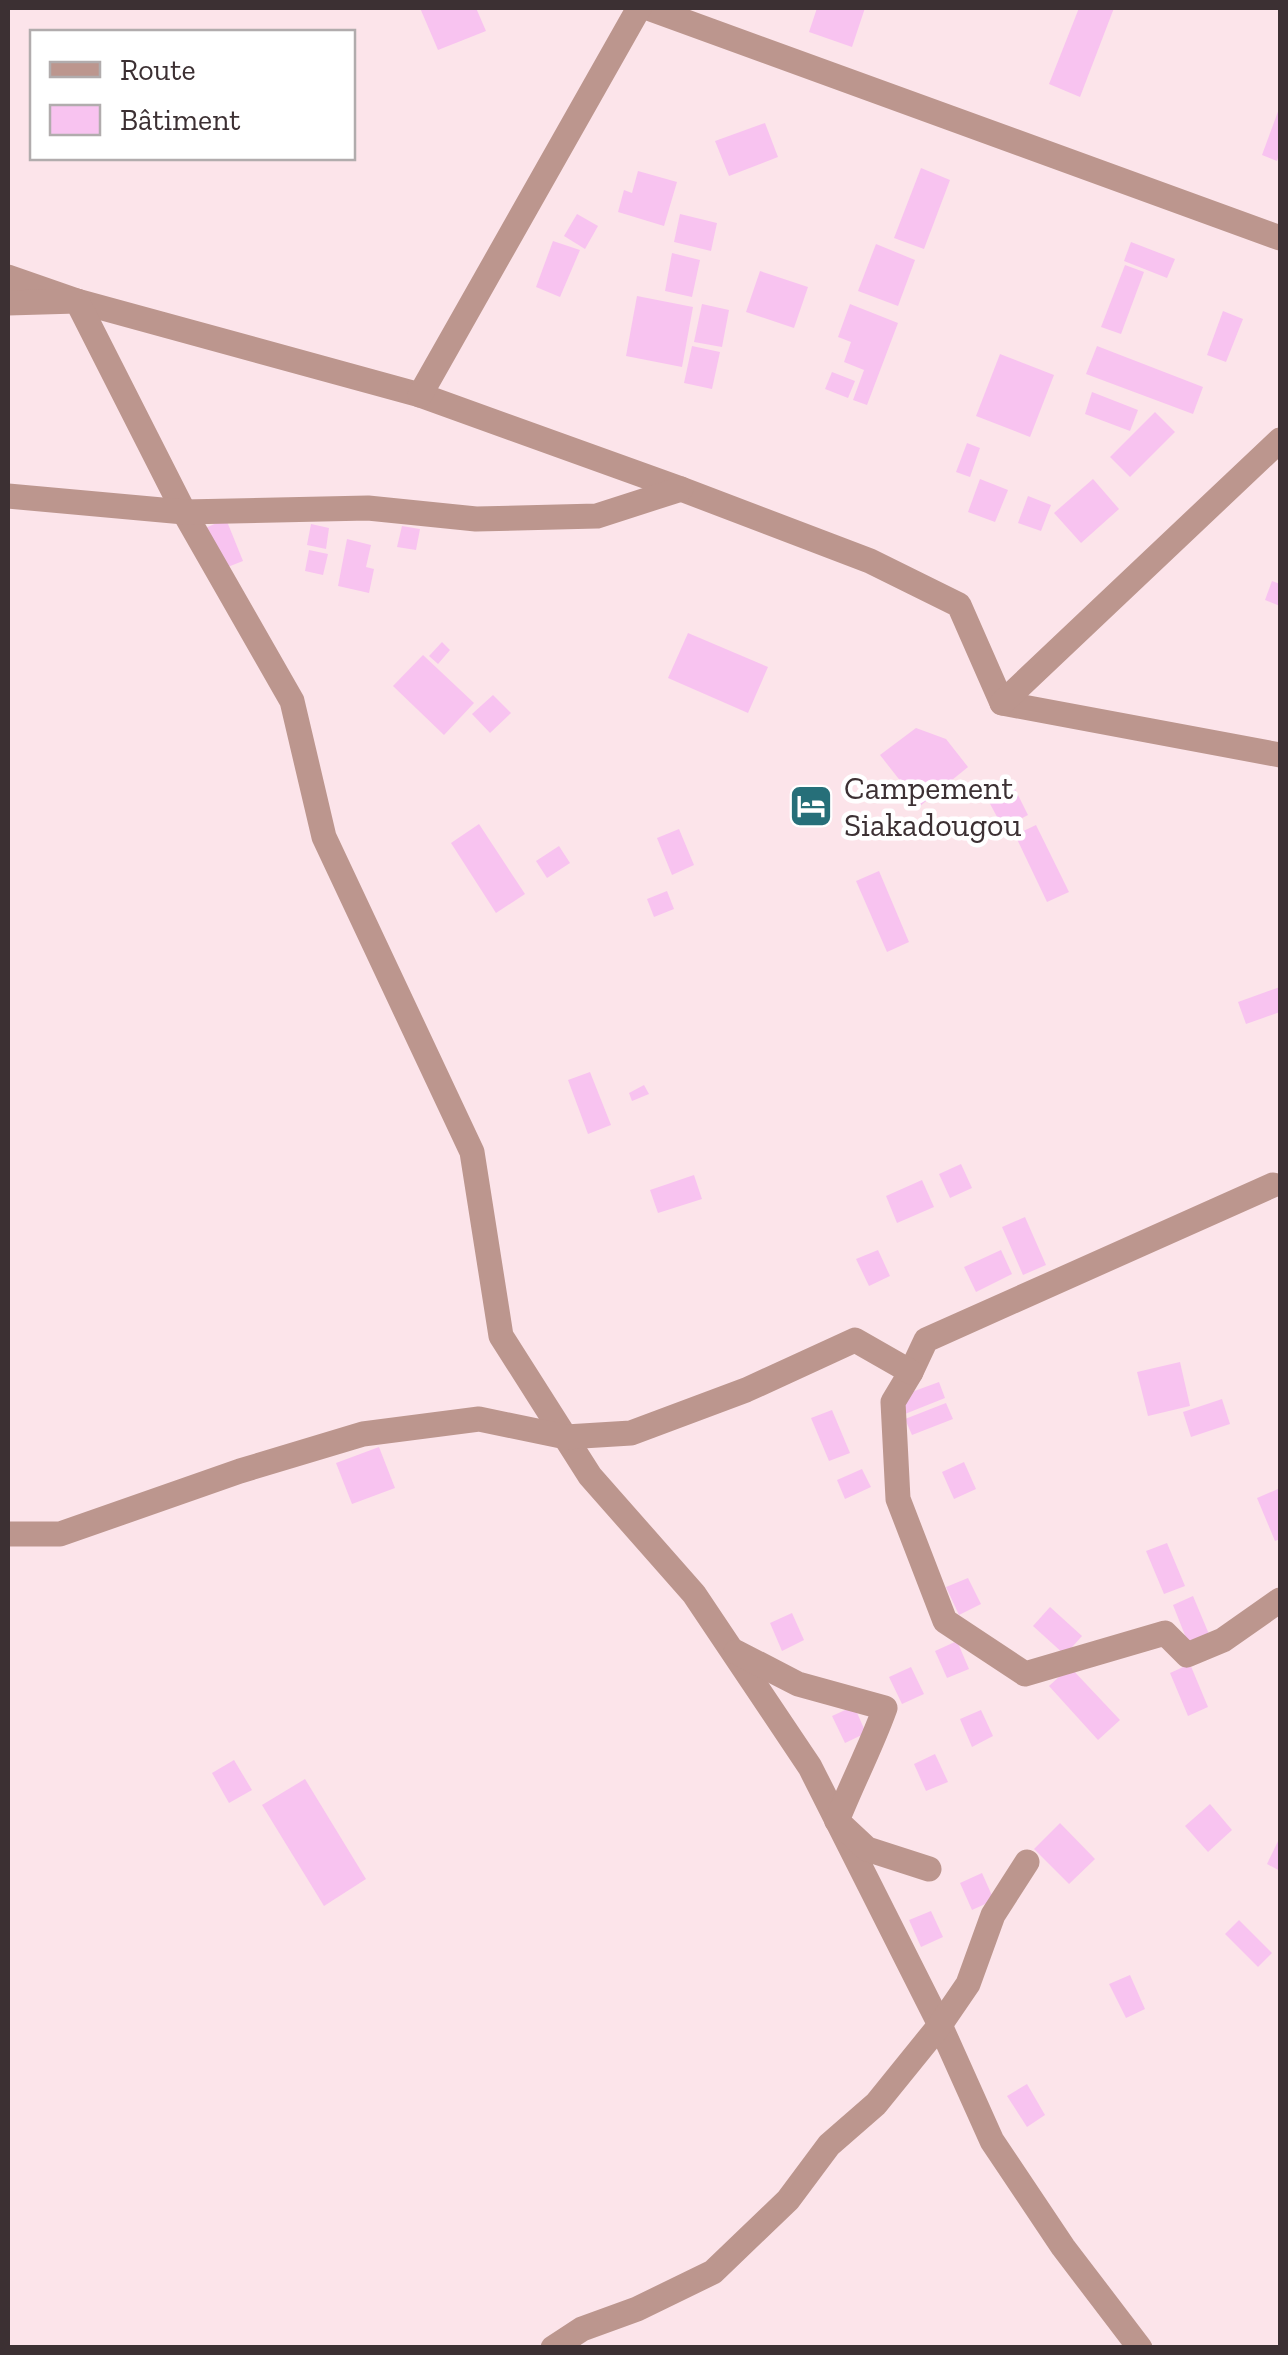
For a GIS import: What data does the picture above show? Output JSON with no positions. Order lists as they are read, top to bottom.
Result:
{
  "places": {
    "hotel": ["Campement Siakadougou"]
  },
  "legend": ["Route", "Bâtiment"]
}
